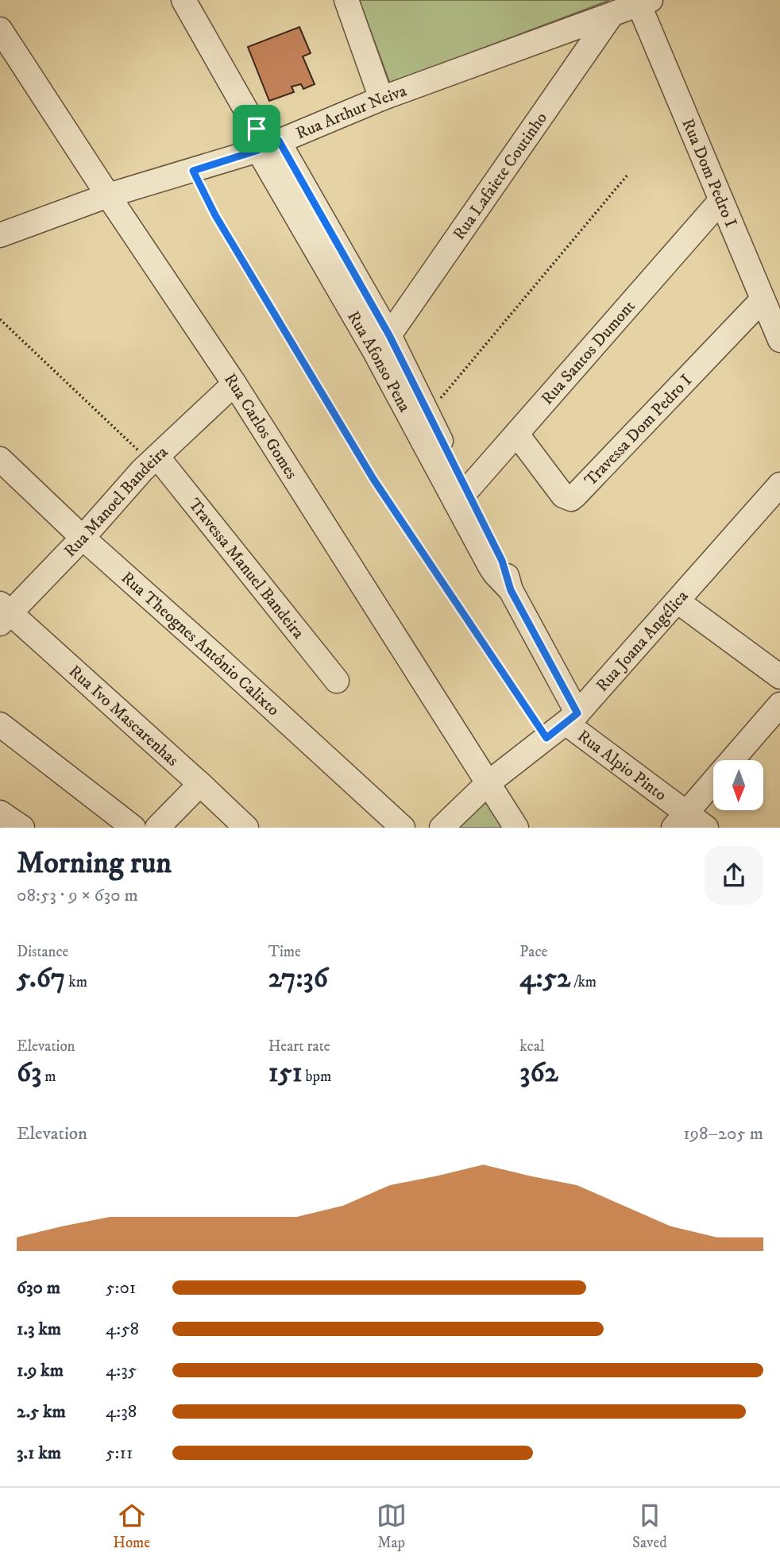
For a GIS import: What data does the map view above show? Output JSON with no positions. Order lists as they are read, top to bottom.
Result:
{
  "streets": {
    "street": [
      "Rua Arthur Neiva",
      "Rua Dom Pedro I",
      "Rua Lafaiete Coutinho",
      "Rua Santos Dumont",
      "Rua Afonso Pena",
      "Rua Carlos Gomes",
      "Travessa Dom Pedro I",
      "Rua Manoel Bandeira",
      "Travessa Manuel Bandeira",
      "Rua Joana Angélica",
      "Rua Theognes Antônio Calixto",
      "Rua Ivo Mascarenhas",
      "Rua Alpio Pinto"
    ]
  },
  "crossings": [
    ["Rua Arthur Neiva", "Rua Dom Pedro I"],
    ["Rua Arthur Neiva", "Rua Lafaiete Coutinho"],
    ["Rua Arthur Neiva", "Rua Afonso Pena"],
    ["Rua Arthur Neiva", "Rua Carlos Gomes"],
    ["Rua Dom Pedro I", "Rua Santos Dumont"],
    ["Rua Dom Pedro I", "Travessa Dom Pedro I"],
    ["Rua Lafaiete Coutinho", "Rua Afonso Pena"],
    ["Rua Santos Dumont", "Rua Afonso Pena"],
    ["Rua Santos Dumont", "Travessa Dom Pedro I"],
    ["Rua Afonso Pena", "Rua Joana Angélica"],
    ["Rua Afonso Pena", "Rua Alpio Pinto"],
    ["Rua Carlos Gomes", "Rua Manoel Bandeira"],
    ["Rua Carlos Gomes", "Rua Joana Angélica"],
    ["Rua Manoel Bandeira", "Travessa Manuel Bandeira"],
    ["Rua Manoel Bandeira", "Rua Theognes Antônio Calixto"],
    ["Rua Manoel Bandeira", "Rua Ivo Mascarenhas"],
    ["Rua Joana Angélica", "Rua Alpio Pinto"]
  ],
  "north": "bottom",
  "page": {
    "heading": ["Morning run", "08:53 · 9 × 630 m"],
    "stats": [
      ["Distance", "5.67 km"],
      ["Time", "27:36"],
      ["Pace", "4:52 /km"],
      ["Elevation", "63 m"],
      ["Heart rate", "151 bpm"],
      ["kcal", "362"]
    ],
    "chart": ["Elevation", "198–205 m"],
    "list": [
      {
        "name": "630 m",
        "note": "5:01"
      },
      {
        "name": "1.3 km",
        "note": "4:58"
      },
      {
        "name": "1.9 km",
        "note": "4:35"
      },
      {
        "name": "2.5 km",
        "note": "4:38"
      },
      {
        "name": "3.1 km",
        "note": "5:11"
      }
    ],
    "tabs": ["Home", "Map", "Saved"]
  }
}
